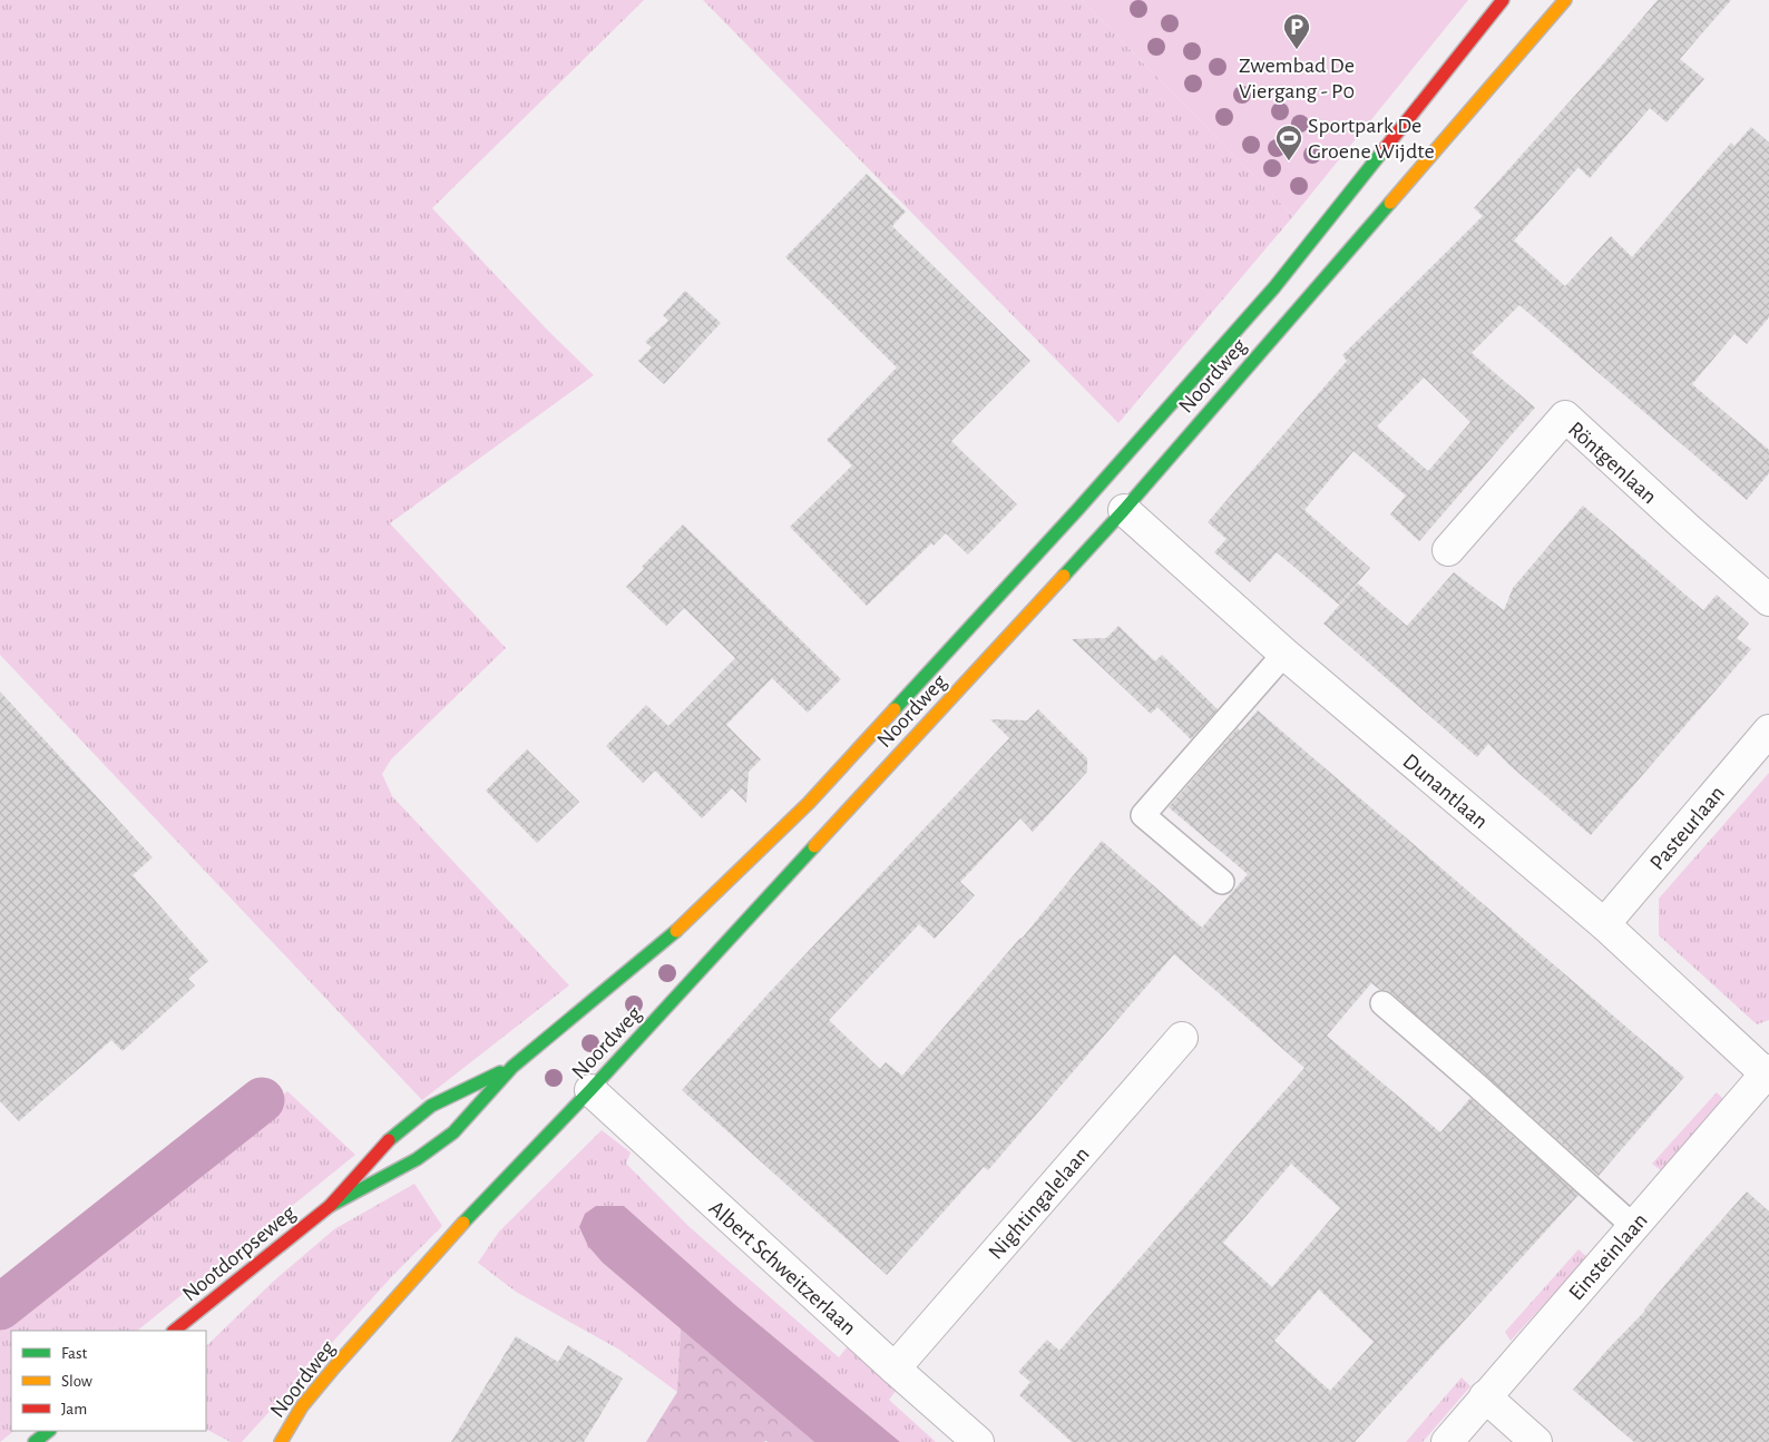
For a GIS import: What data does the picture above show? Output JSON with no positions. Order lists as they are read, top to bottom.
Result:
{
  "streets": {
    "main road": ["Noordweg", "Nootdorpseweg"],
    "street": [
      "Röntgenlaan",
      "Dunantlaan",
      "Pasteurlaan",
      "Nightingalelaan",
      "Einsteinlaan",
      "Albert Schweitzerlaan"
    ]
  },
  "crossings": [
    ["Noordweg", "Dunantlaan"],
    ["Noordweg", "Nootdorpseweg"],
    ["Noordweg", "Albert Schweitzerlaan"],
    ["Dunantlaan", "Pasteurlaan"],
    ["Dunantlaan", "Einsteinlaan"],
    ["Nightingalelaan", "Albert Schweitzerlaan"]
  ],
  "places": {
    "parking": ["Zwembad De Viergang - P0"],
    "sports": ["Sportpark De Groene Wijdte"]
  },
  "legend": ["Fast", "Slow", "Jam"]
}
